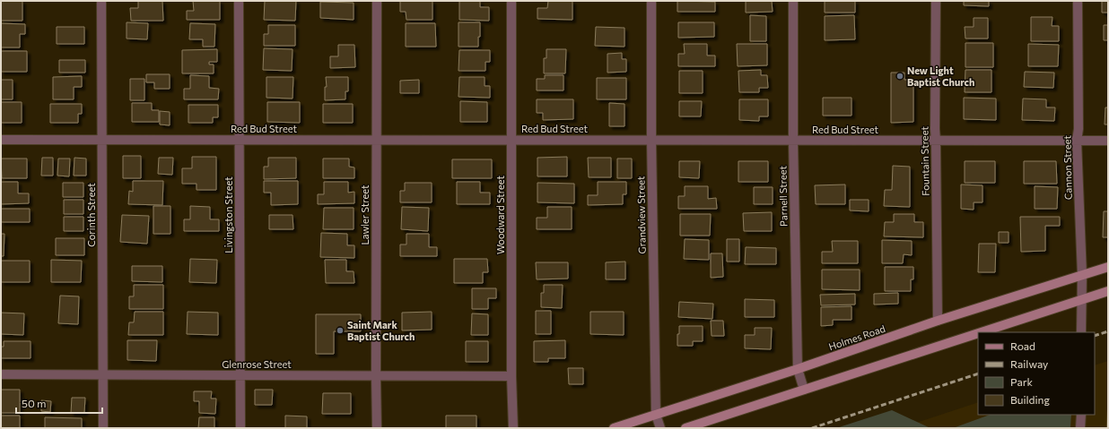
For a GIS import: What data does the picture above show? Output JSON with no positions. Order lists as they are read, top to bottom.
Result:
{
  "streets": {
    "main road": ["Holmes Road"],
    "street": [
      "Red Bud Street",
      "Fountain Street",
      "Cannon Street",
      "Parnell Street",
      "Corinth Street",
      "Livingston Street",
      "Lawler Street",
      "Woodward Street",
      "Grandview Street",
      "Glenrose Street"
    ]
  },
  "crossings": [
    ["Red Bud Street", "Fountain Street"],
    ["Red Bud Street", "Cannon Street"],
    ["Red Bud Street", "Parnell Street"],
    ["Red Bud Street", "Corinth Street"],
    ["Red Bud Street", "Livingston Street"],
    ["Red Bud Street", "Lawler Street"],
    ["Red Bud Street", "Woodward Street"],
    ["Red Bud Street", "Grandview Street"],
    ["Fountain Street", "Holmes Road"],
    ["Cannon Street", "Holmes Road"],
    ["Parnell Street", "Holmes Road"],
    ["Corinth Street", "Glenrose Street"],
    ["Livingston Street", "Glenrose Street"],
    ["Lawler Street", "Glenrose Street"],
    ["Woodward Street", "Glenrose Street"],
    ["Grandview Street", "Holmes Road"]
  ],
  "places": ["New Light Baptist Church", "Saint Mark Baptist Church"],
  "legend": [
    "Road",
    "Railway",
    "Park",
    "Building"
  ],
  "scale_bar": "50 m"
}
